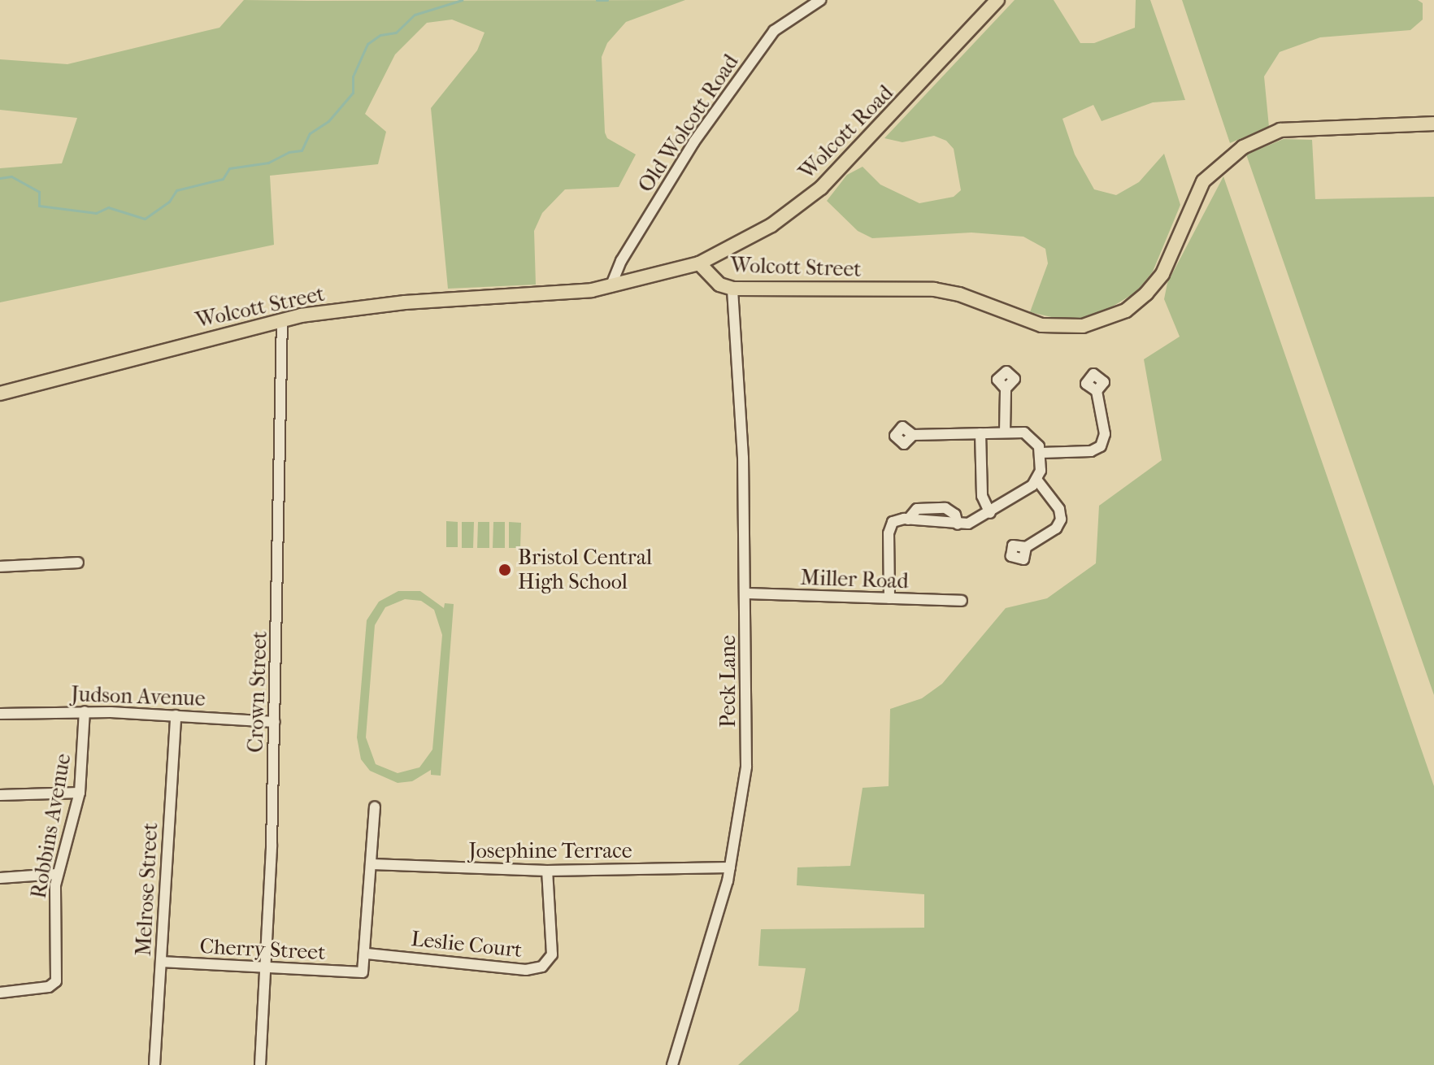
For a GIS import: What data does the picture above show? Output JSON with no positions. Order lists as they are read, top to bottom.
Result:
{
  "streets": {
    "main road": ["Wolcott Road", "Wolcott Street"],
    "street": [
      "Old Wolcott Road",
      "Miller Road",
      "Peck Lane",
      "Crown Street",
      "Judson Avenue",
      "Robbins Avenue",
      "Josephine Terrace",
      "Melrose Street",
      "Leslie Court",
      "Cherry Street"
    ]
  },
  "crossings": [
    ["Old Wolcott Road", "Wolcott Street"],
    ["Wolcott Road", "Wolcott Street"],
    ["Wolcott Street", "Peck Lane"],
    ["Wolcott Street", "Crown Street"],
    ["Miller Road", "Peck Lane"],
    ["Peck Lane", "Josephine Terrace"],
    ["Crown Street", "Judson Avenue"],
    ["Crown Street", "Cherry Street"],
    ["Judson Avenue", "Robbins Avenue"],
    ["Judson Avenue", "Melrose Street"],
    ["Josephine Terrace", "Leslie Court"],
    ["Melrose Street", "Cherry Street"],
    ["Leslie Court", "Cherry Street"]
  ],
  "places": ["Bristol Central High School"]
}
